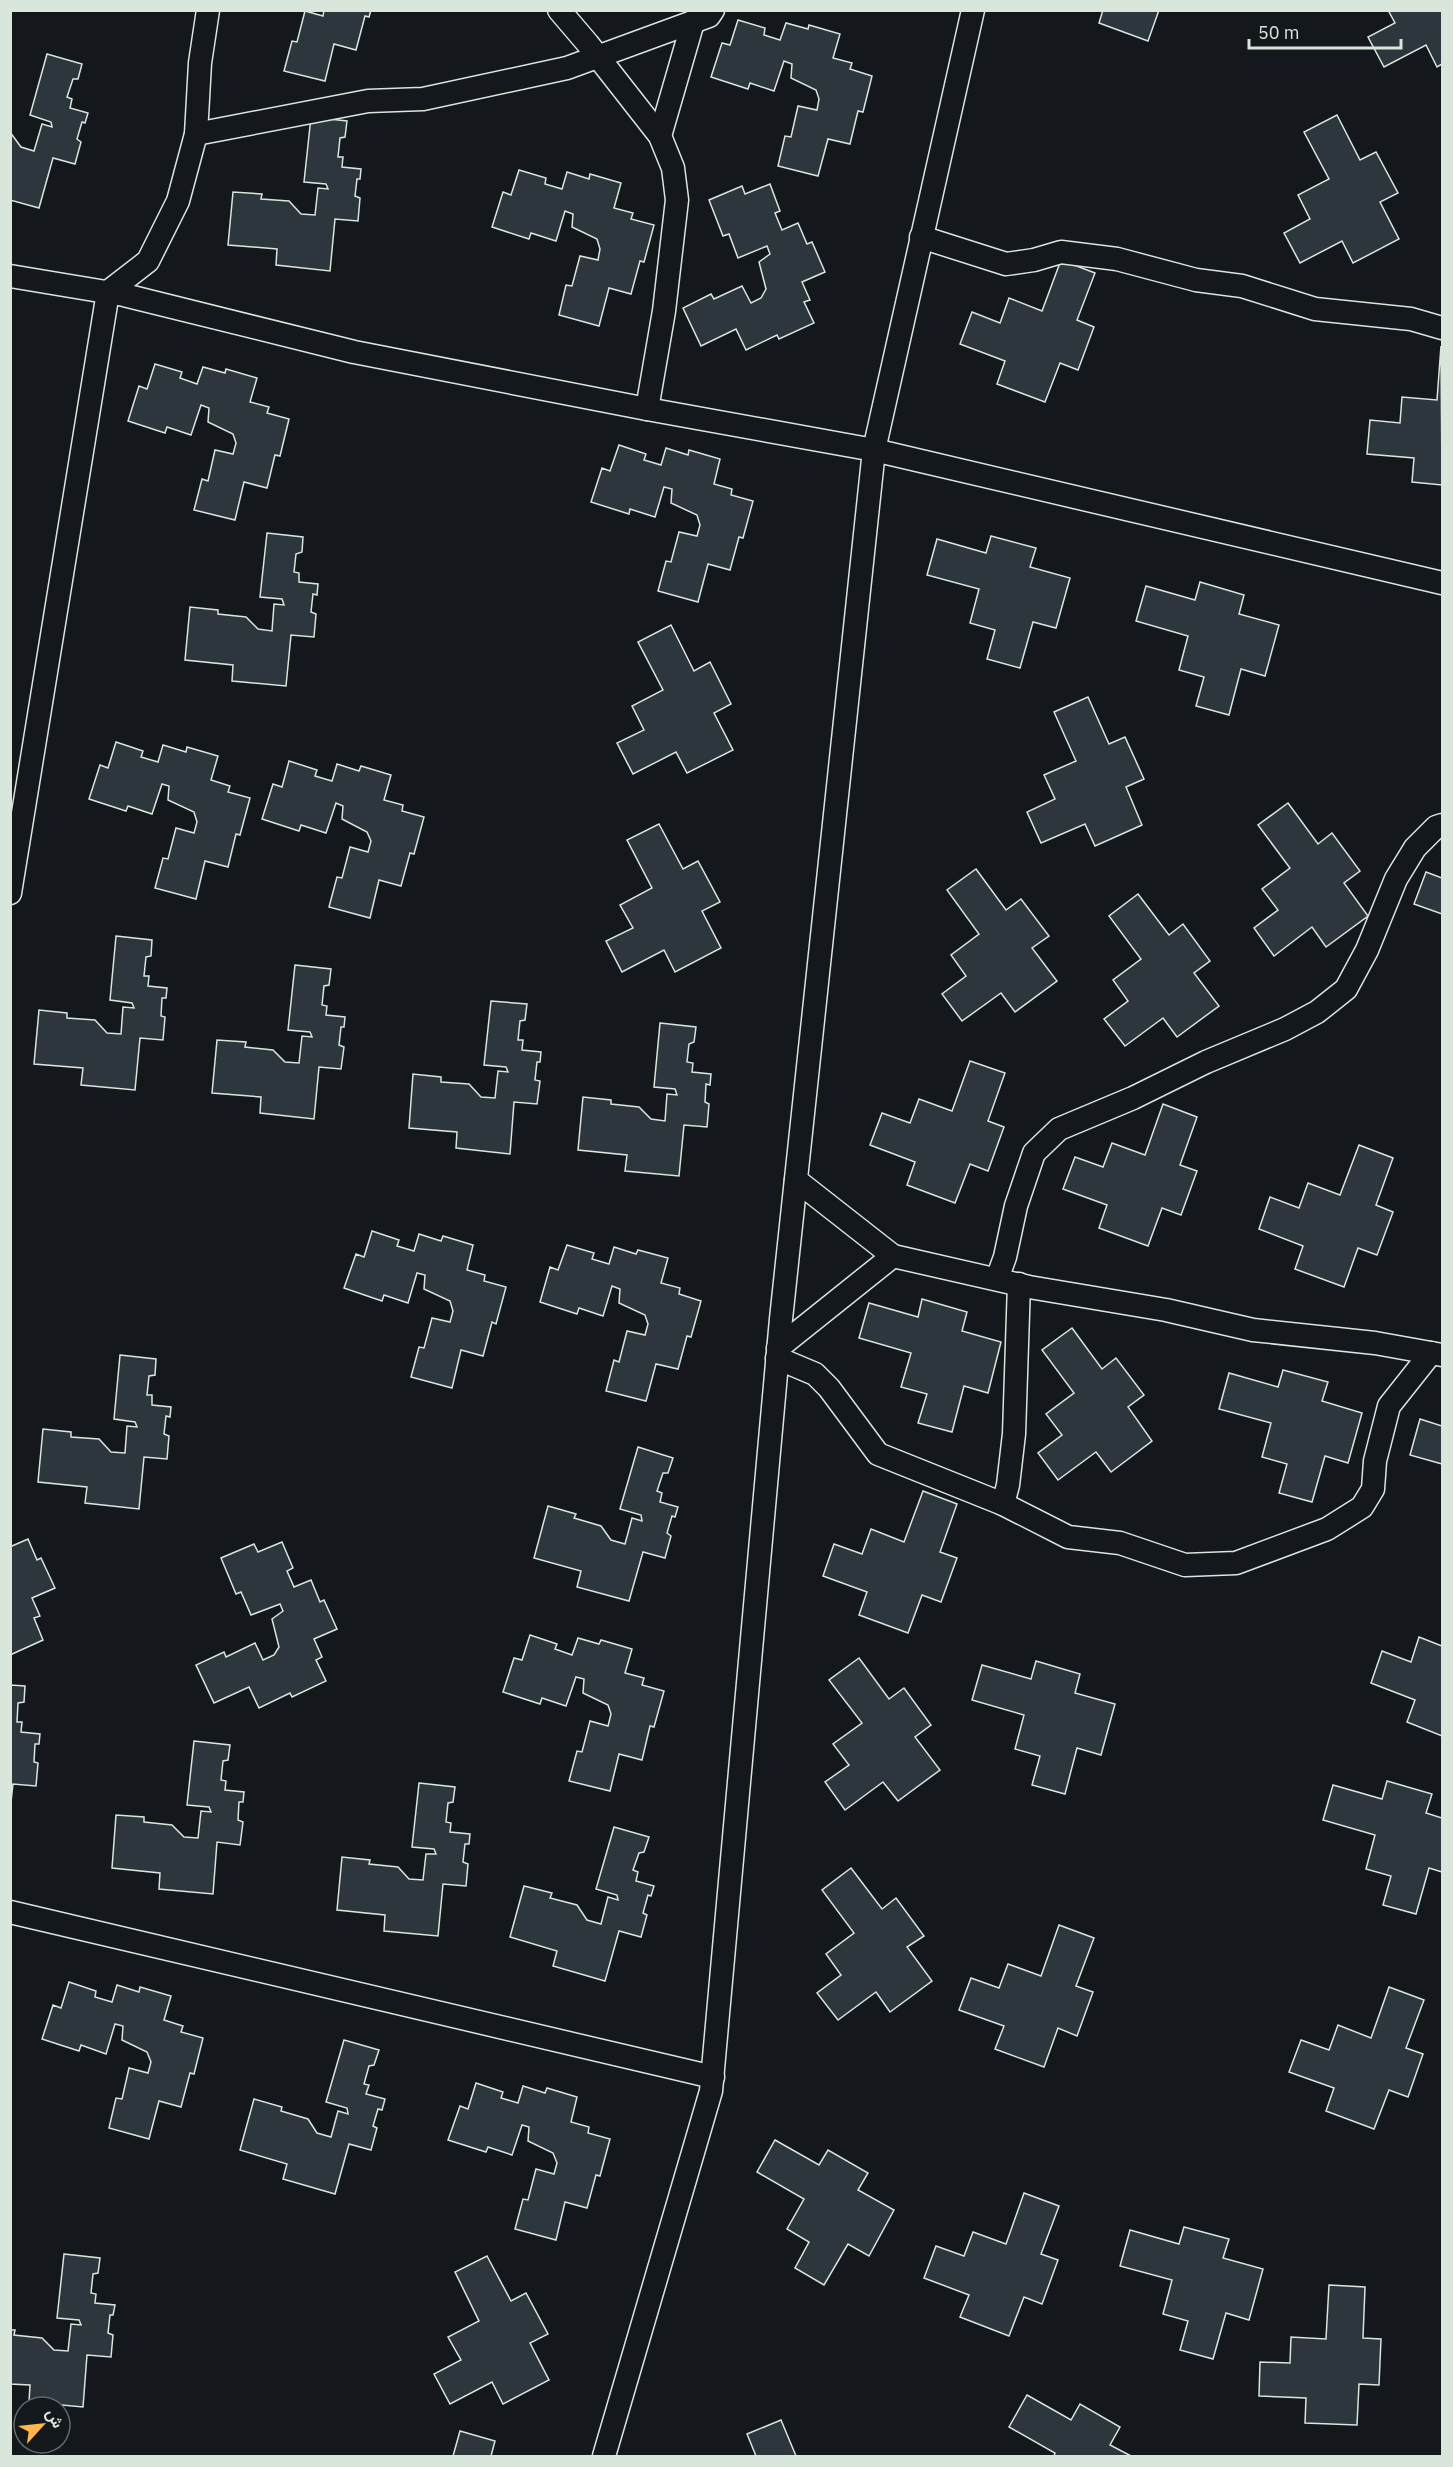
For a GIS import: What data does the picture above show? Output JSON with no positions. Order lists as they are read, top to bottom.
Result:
{
  "scale_bar": "50 m",
  "north": "top right"
}
